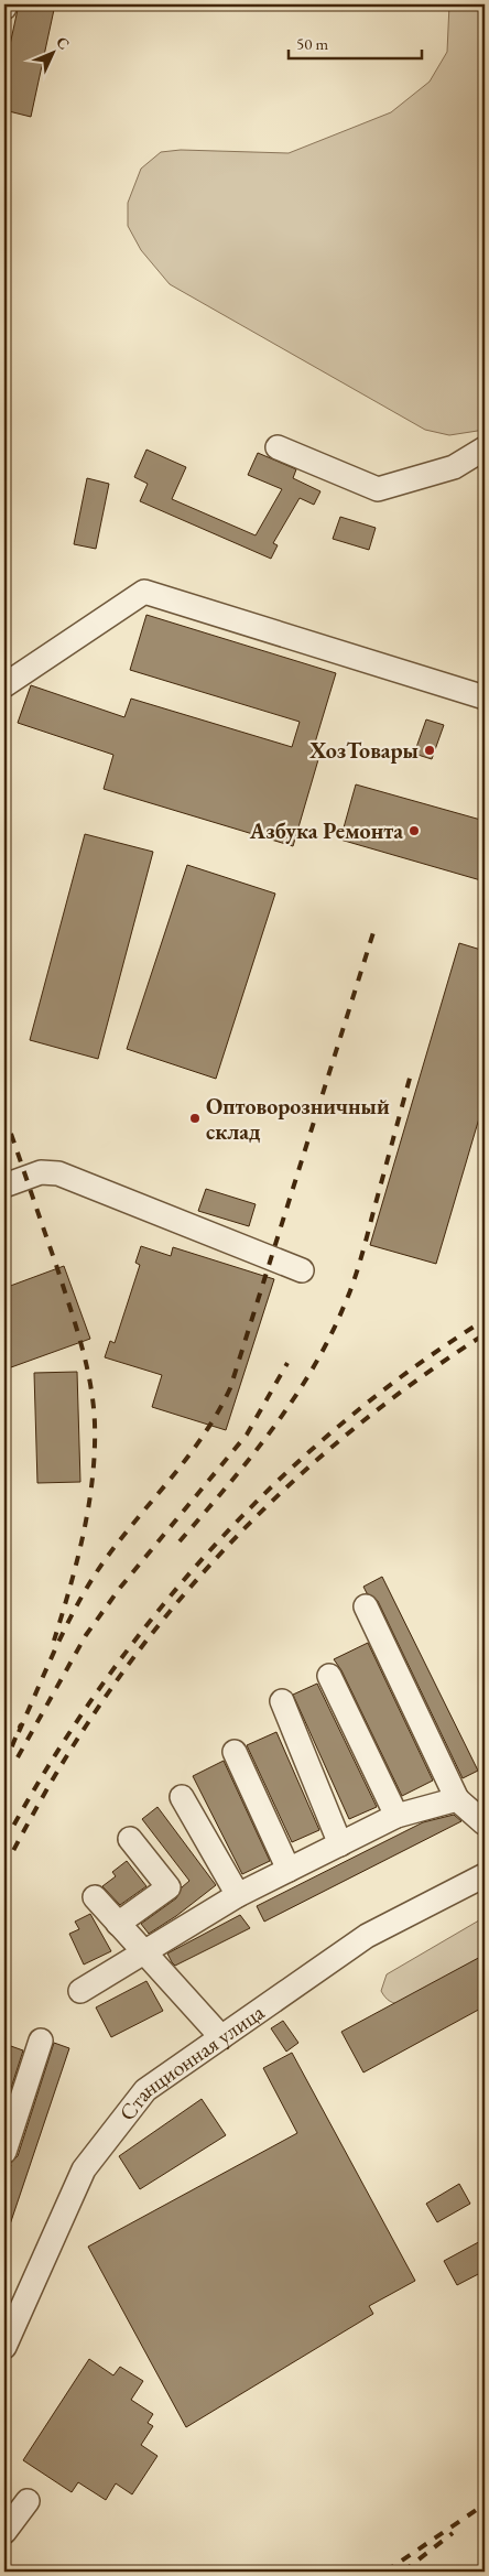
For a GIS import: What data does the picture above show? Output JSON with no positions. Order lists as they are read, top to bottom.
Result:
{
  "streets": {
    "street": ["Станционная улица"]
  },
  "places": ["ХозТовары", "Азбука Ремонта", "Оптоворозничный склад"],
  "scale_bar": "50 m",
  "north": "top right"
}
